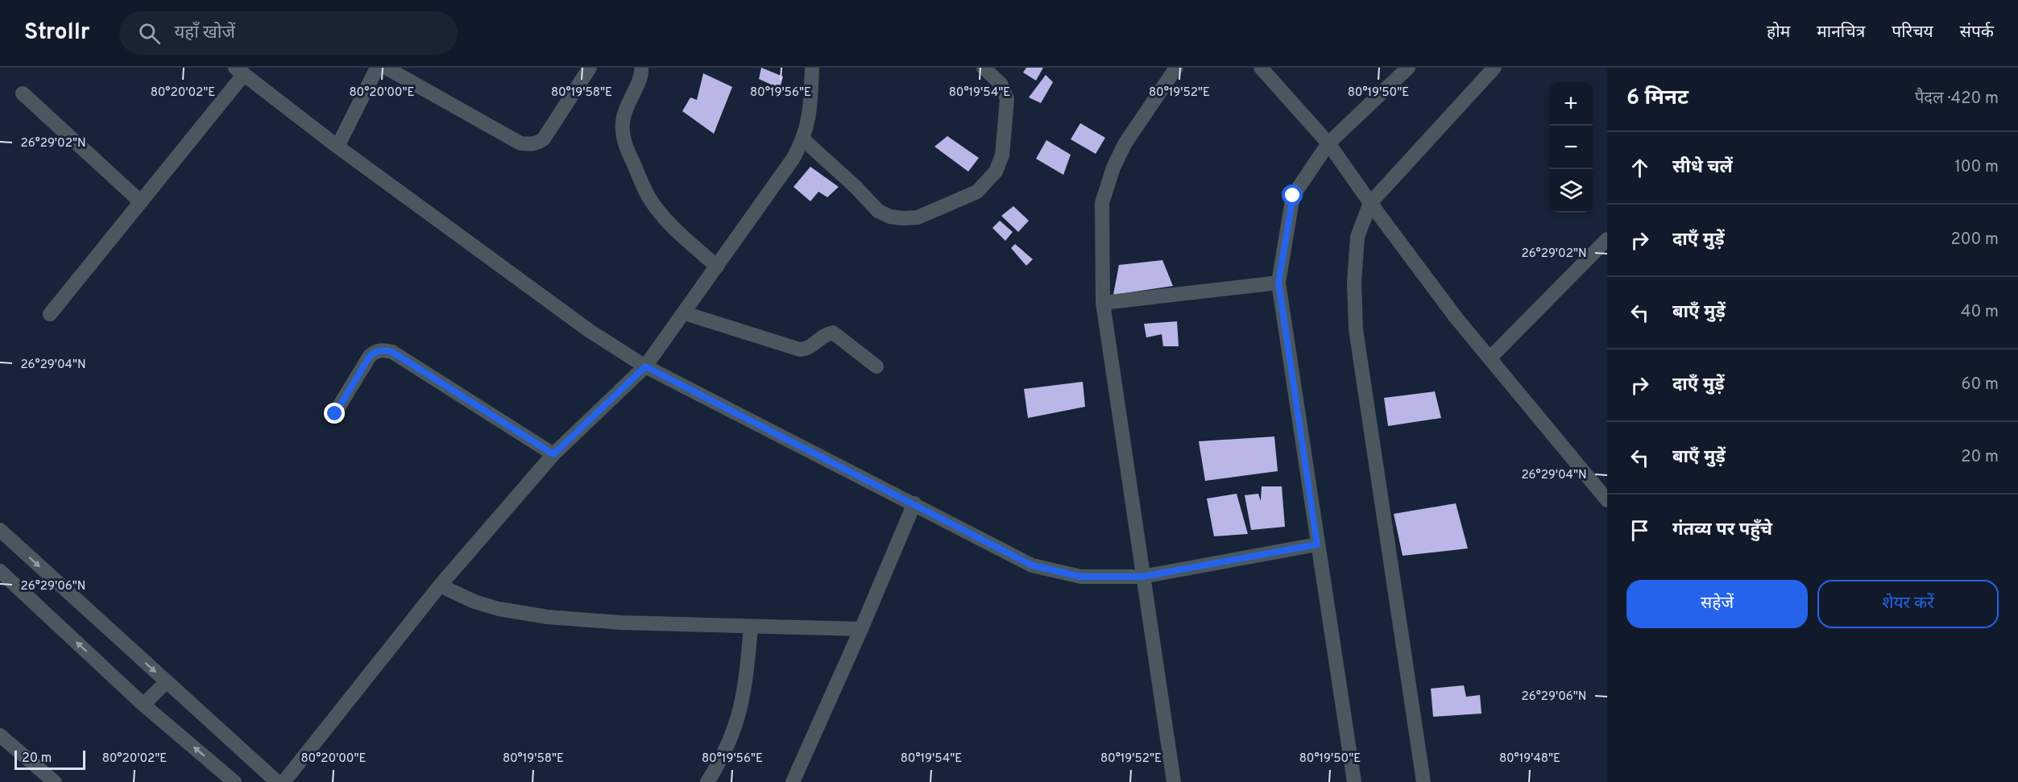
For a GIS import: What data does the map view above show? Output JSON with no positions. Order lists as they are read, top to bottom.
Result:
{
  "scale_bar": "20 m",
  "page": {
    "header": "Strollr",
    "search": "यहाँ खोजें",
    "nav": [
      "होम",
      "मानचित्र",
      "परिचय",
      "संपर्क"
    ],
    "heading": ["6 मिनट", "पैदल · 420 m"],
    "map_buttons": ["+", "−"],
    "list": [
      ["सीधे चलें", "100 m"],
      ["दाएँ मुड़ें", "200 m"],
      ["बाएँ मुड़ें", "40 m"],
      ["दाएँ मुड़ें", "60 m"],
      ["बाएँ मुड़ें", "20 m"],
      "गंतव्य पर पहुँचे"
    ],
    "buttons": ["सहेजें", "शेयर करें"],
    "scale": "20 m"
  },
  "coordinates": [
    "80°20'02\"E",
    "80°20'00\"E",
    "80°19'58\"E",
    "80°19'56\"E",
    "80°19'54\"E",
    "80°19'52\"E",
    "80°19'50\"E",
    "26°29'02\"N",
    "26°29'04\"N",
    "26°29'06\"N",
    "80°19'48\"E"
  ]
}
